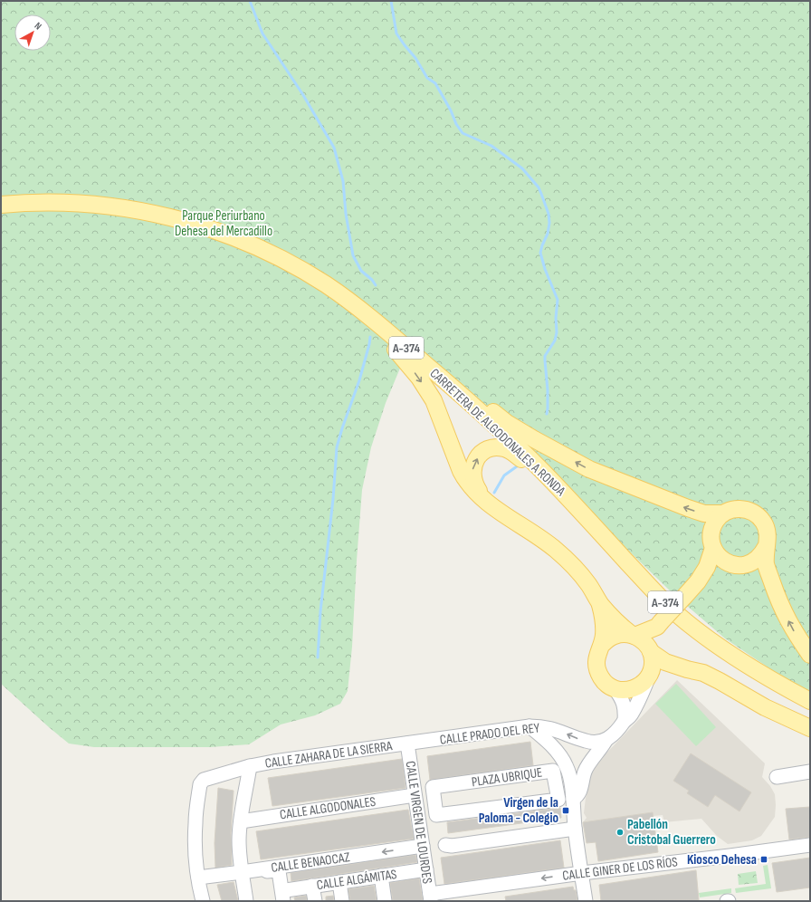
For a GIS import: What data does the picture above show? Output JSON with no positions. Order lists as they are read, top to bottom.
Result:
{
  "streets": {
    "main road": ["A-374", "CARRETERA DE ALGODONALES A RONDA"],
    "street": [
      "CALLE PRADO DEL REY",
      "CALLE ZAHARA DE LA SIERRA",
      "PLAZA UBRIQUE",
      "CALLE ALGODONALES",
      "CALLE VIRGEN DE LOURDES",
      "CALLE BENAOCAZ",
      "CALLE GINER DE LOS RÍOS",
      "CALLE ALGÁMITAS"
    ]
  },
  "crossings": [
    ["CALLE PRADO DEL REY", "CALLE ZAHARA DE LA SIERRA"],
    ["CALLE PRADO DEL REY", "CALLE VIRGEN DE LOURDES"],
    ["CALLE ZAHARA DE LA SIERRA", "CALLE VIRGEN DE LOURDES"],
    ["CALLE ZAHARA DE LA SIERRA", "CALLE BENAOCAZ"],
    ["CALLE ALGODONALES", "CALLE VIRGEN DE LOURDES"],
    ["CALLE VIRGEN DE LOURDES", "CALLE BENAOCAZ"],
    ["CALLE VIRGEN DE LOURDES", "CALLE GINER DE LOS RÍOS"],
    ["CALLE VIRGEN DE LOURDES", "CALLE ALGÁMITAS"]
  ],
  "one_way": ["CALLE BENAOCAZ"],
  "parks": ["Parque Periurbano Dehesa del Mercadillo"],
  "places": {
    "transit": ["Virgen de la Paloma - Colegio", "Kiosco Dehesa"],
    "other": ["Pabellón Cristobal Guerrero"]
  },
  "north": "top right"
}
